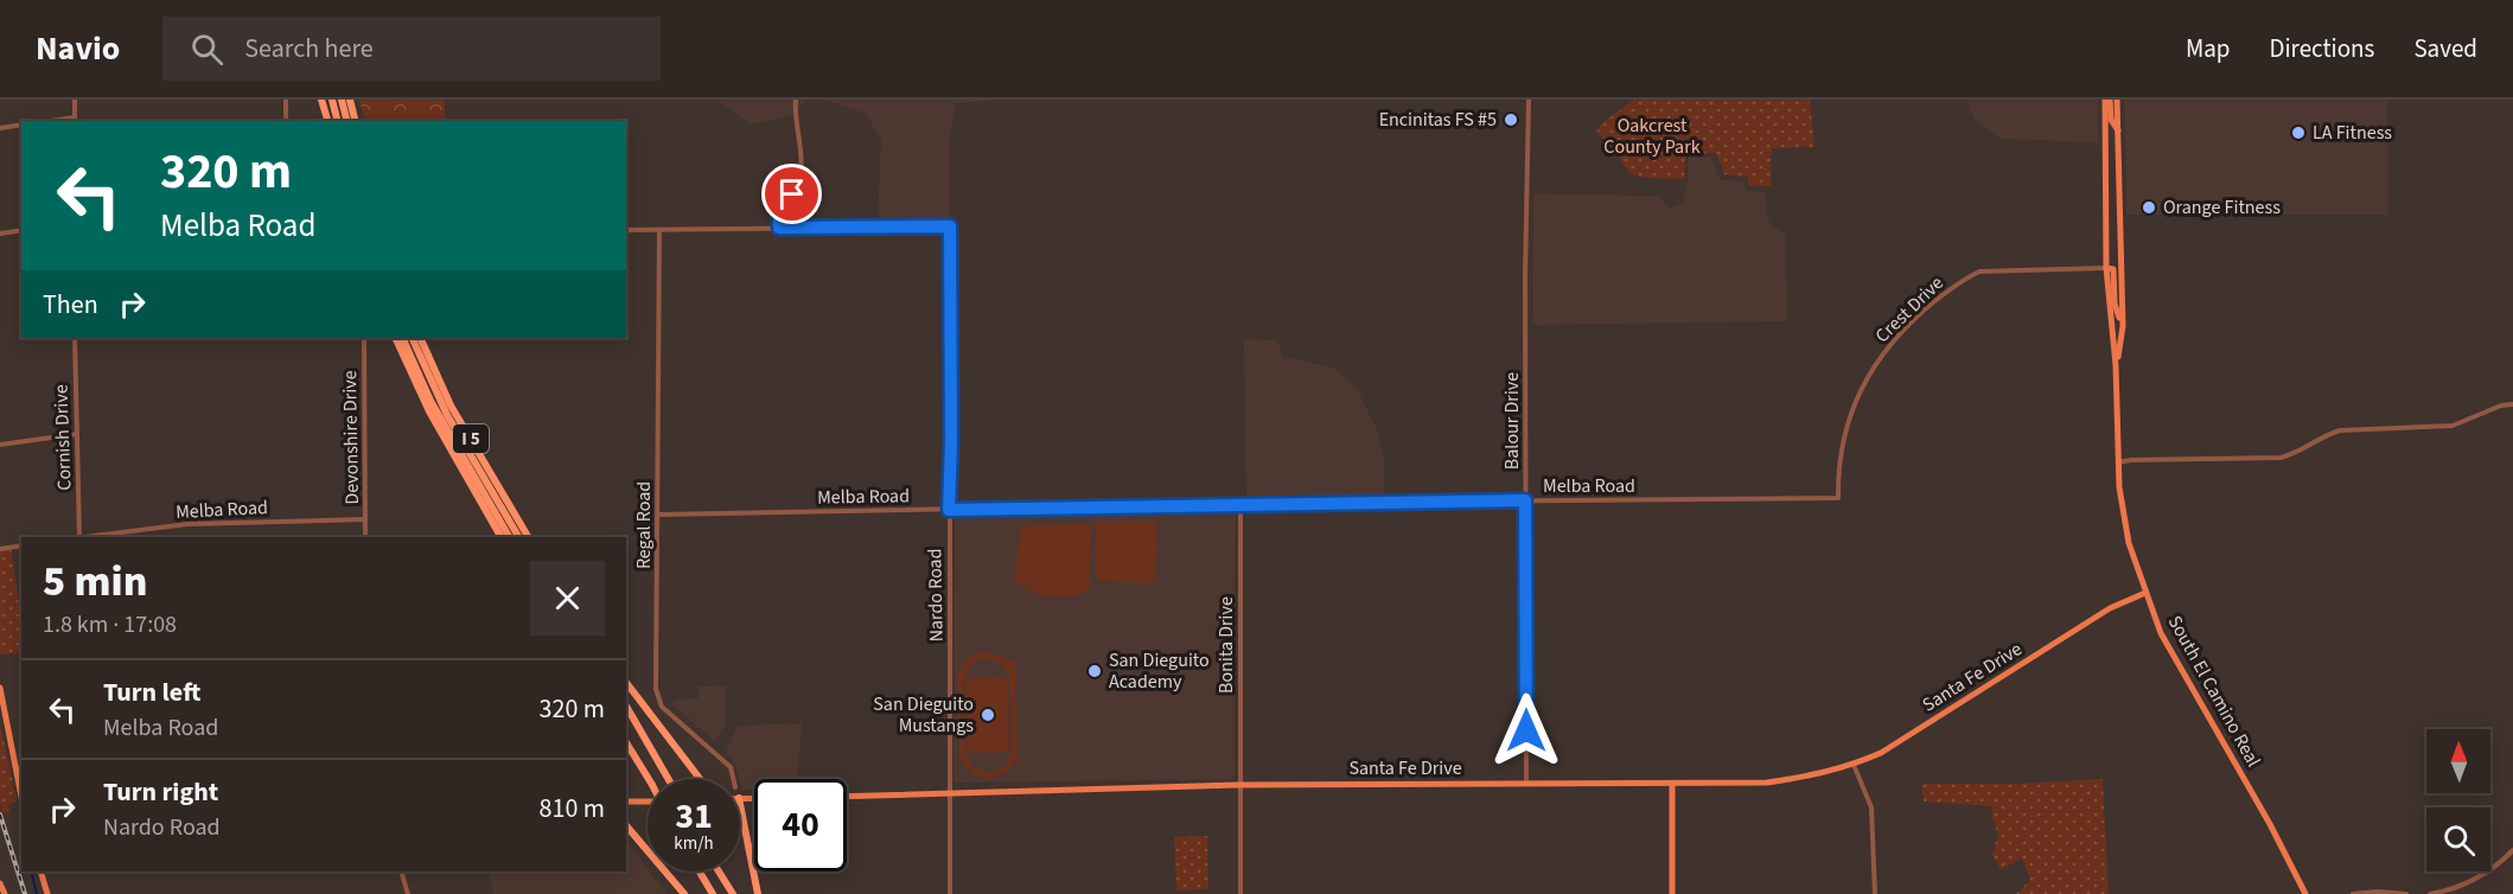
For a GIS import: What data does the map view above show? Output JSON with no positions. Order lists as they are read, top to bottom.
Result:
{
  "streets": {
    "highway": ["I 5"],
    "main road": ["Santa Fe Drive", "South El Camino Real"],
    "street": [
      "Crest Drive",
      "Balour Drive",
      "Cornish Drive",
      "Devonshire Drive",
      "Melba Road",
      "Regal Road",
      "Nardo Road",
      "Bonita Drive"
    ]
  },
  "crossings": [
    ["Crest Drive", "Melba Road"],
    ["Crest Drive", "South El Camino Real"],
    ["Balour Drive", "Melba Road"],
    ["Balour Drive", "Santa Fe Drive"],
    ["Devonshire Drive", "Melba Road"],
    ["Melba Road", "Regal Road"],
    ["Melba Road", "Nardo Road"],
    ["Melba Road", "Bonita Drive"],
    ["Nardo Road", "Santa Fe Drive"],
    ["Bonita Drive", "Santa Fe Drive"],
    ["Santa Fe Drive", "South El Camino Real"]
  ],
  "parks": ["Oakcrest County Park"],
  "places": [
    "Encinitas FS #5",
    "LA Fitness",
    "Orange Fitness",
    "San Dieguito Academy",
    "San Dieguito Mustangs"
  ],
  "north": "top",
  "page": {
    "header": "Navio",
    "search": "Search here",
    "nav": ["Map", "Directions", "Saved"],
    "turn": ["320 m", "Melba Road"],
    "then": "Then",
    "heading": ["5 min", "1.8 km · 17:08"],
    "list": [
      {
        "name": "Turn left",
        "note": "Melba Road",
        "value": "320 m"
      },
      {
        "name": "Turn right",
        "note": "Nardo Road",
        "value": "810 m"
      }
    ],
    "speed": "31 km/h",
    "limit": "40"
  }
}
